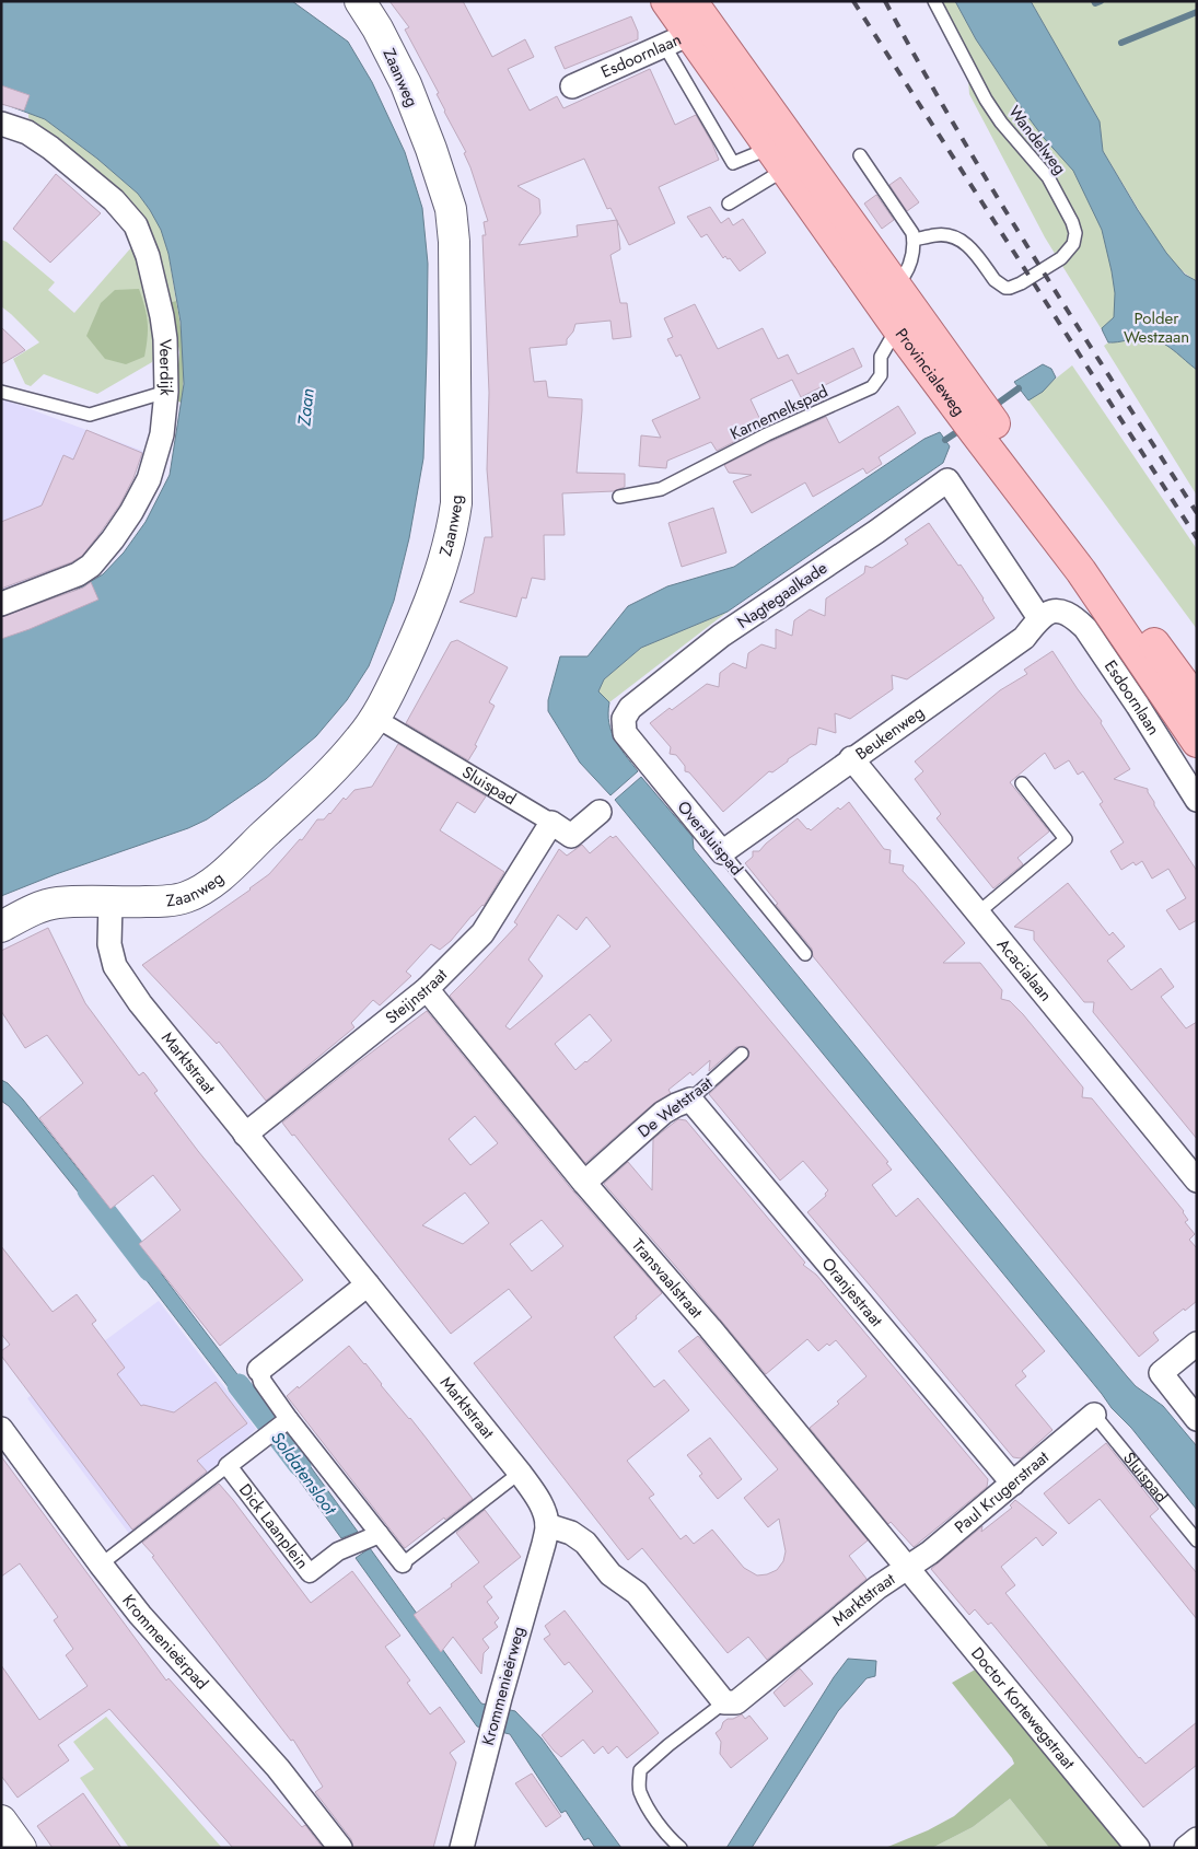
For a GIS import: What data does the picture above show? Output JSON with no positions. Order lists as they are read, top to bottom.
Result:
{
  "streets": {
    "main road": ["Provincialeweg"],
    "street": [
      "Esdoornlaan",
      "Zaanweg",
      "Veerdijk",
      "Nagtegaalkade",
      "Beukenweg",
      "Sluispad",
      "Oversluispad",
      "Acacialaan",
      "Steijnstraat",
      "Marktstraat",
      "De Wetstraat",
      "Transvaalstraat",
      "Oranjestraat",
      "Paul Krugerstraat",
      "Dick Laanplein",
      "Krommenieërpad",
      "Krommenieërweg",
      "Doctor Kortewegstraat"
    ],
    "lane": ["Wandelweg", "Karnemelkspad"]
  },
  "crossings": [
    ["Esdoornlaan", "Provincialeweg"],
    ["Esdoornlaan", "Nagtegaalkade"],
    ["Esdoornlaan", "Beukenweg"],
    ["Zaanweg", "Sluispad"],
    ["Zaanweg", "Marktstraat"],
    ["Provincialeweg", "Karnemelkspad"],
    ["Nagtegaalkade", "Beukenweg"],
    ["Nagtegaalkade", "Oversluispad"],
    ["Beukenweg", "Oversluispad"],
    ["Beukenweg", "Acacialaan"],
    ["Sluispad", "Steijnstraat"],
    ["Sluispad", "Paul Krugerstraat"],
    ["Steijnstraat", "Marktstraat"],
    ["Steijnstraat", "Transvaalstraat"],
    ["Marktstraat", "Transvaalstraat"],
    ["Marktstraat", "Paul Krugerstraat"],
    ["Marktstraat", "Krommenieërweg"],
    ["Marktstraat", "Doctor Kortewegstraat"],
    ["De Wetstraat", "Transvaalstraat"],
    ["De Wetstraat", "Oranjestraat"],
    ["Transvaalstraat", "Paul Krugerstraat"],
    ["Transvaalstraat", "Doctor Kortewegstraat"],
    ["Oranjestraat", "Paul Krugerstraat"],
    ["Paul Krugerstraat", "Doctor Kortewegstraat"],
    ["Dick Laanplein", "Krommenieërpad"]
  ],
  "water": ["Zaan", "Soldatensloot"],
  "parks": ["Polder Westzaan"]
}
